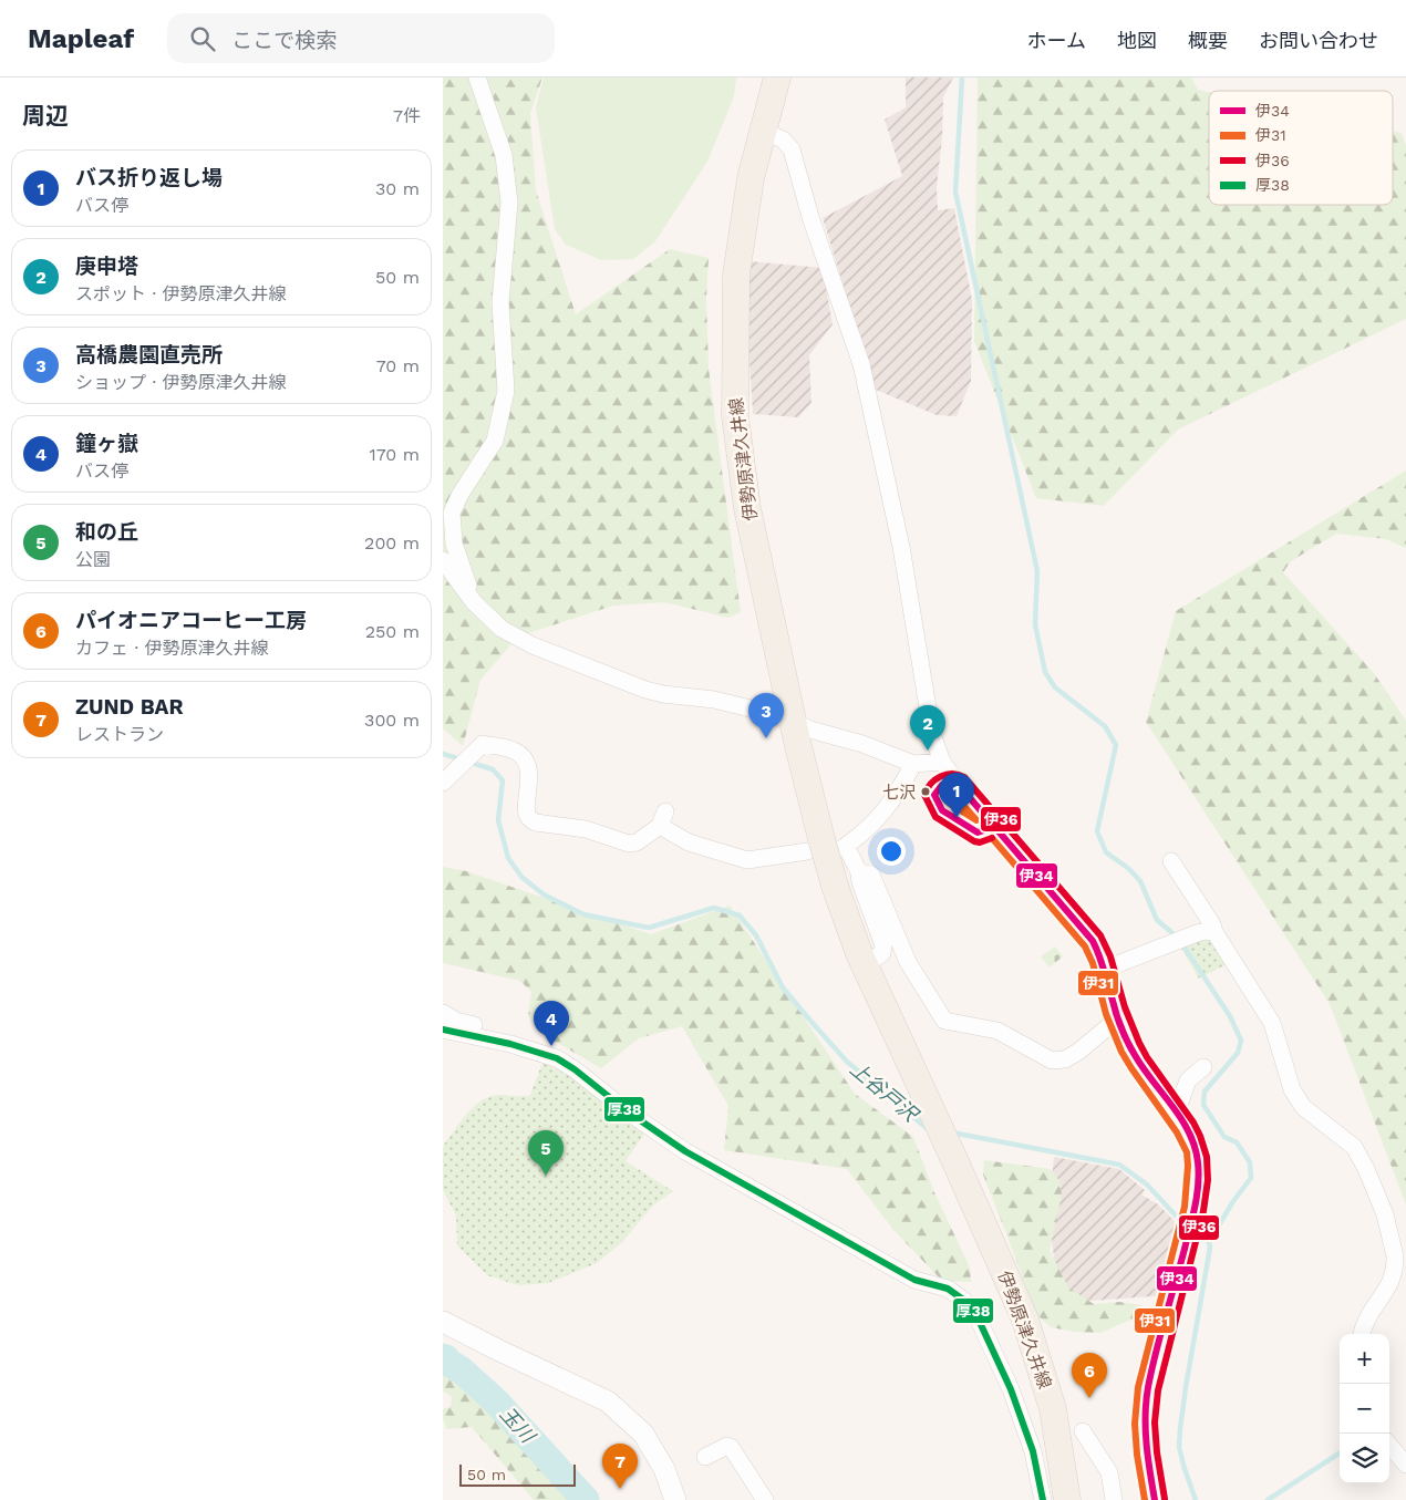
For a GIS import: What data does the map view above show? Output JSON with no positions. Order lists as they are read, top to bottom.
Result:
{
  "streets": {
    "main road": ["伊勢原津久井線"]
  },
  "water": ["上谷戸沢", "玉川"],
  "places": ["七沢"],
  "lines": [
    "transit line 伊36",
    "transit line 伊34",
    "transit line 伊31",
    "transit line 厚38"
  ],
  "legend": [
    "伊34",
    "伊31",
    "伊36",
    "厚38"
  ],
  "scale_bar": "50 m",
  "page": {
    "header": "Mapleaf",
    "search": "ここで検索",
    "nav": [
      "ホーム",
      "地図",
      "概要",
      "お問い合わせ"
    ],
    "heading": ["周辺", "7件"],
    "list": [
      {
        "mark": "1",
        "name": "バス折り返し場",
        "note": "バス停",
        "value": "30 m"
      },
      {
        "mark": "2",
        "name": "庚申塔",
        "note": "スポット · 伊勢原津久井線",
        "value": "50 m"
      },
      {
        "mark": "3",
        "name": "高橋農園直売所",
        "note": "ショップ · 伊勢原津久井線",
        "value": "70 m"
      },
      {
        "mark": "4",
        "name": "鐘ヶ嶽",
        "note": "バス停",
        "value": "170 m"
      },
      {
        "mark": "5",
        "name": "和の丘",
        "note": "公園",
        "value": "200 m"
      },
      {
        "mark": "6",
        "name": "パイオニアコーヒー工房",
        "note": "カフェ · 伊勢原津久井線",
        "value": "250 m"
      },
      {
        "mark": "7",
        "name": "ZUND BAR",
        "note": "レストラン",
        "value": "300 m"
      }
    ],
    "pins": [
      "3",
      "2",
      "1",
      "4",
      "5",
      "6",
      "7"
    ],
    "map_buttons": ["+", "−"],
    "scale": "50 m"
  }
}
